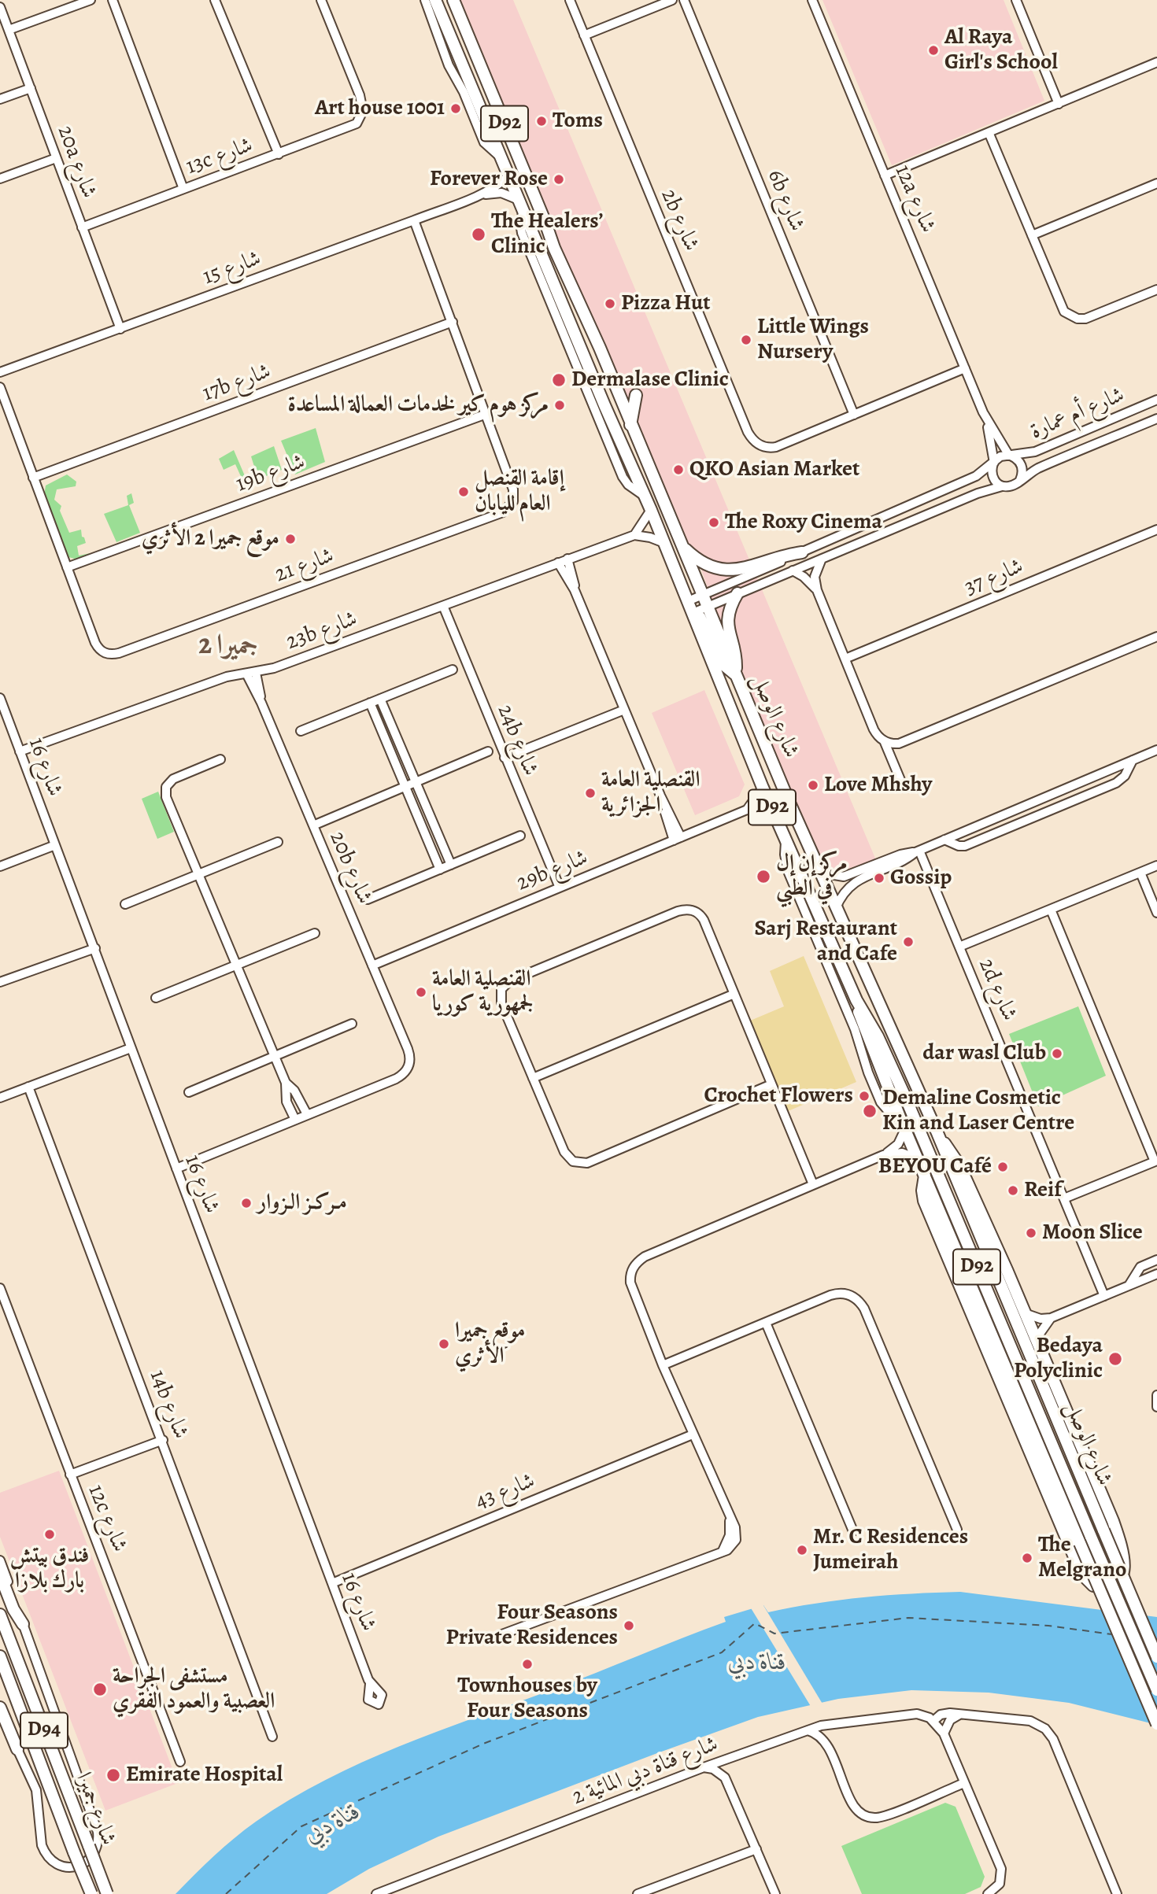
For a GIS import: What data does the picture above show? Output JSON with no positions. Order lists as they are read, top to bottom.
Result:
{
  "streets": {
    "main road": [
      "D92",
      "شارع الوصل",
      "D94",
      "شارع جميرا"
    ],
    "street": [
      "13c شارع",
      "20a شارع",
      "12a شارع",
      "6b شارع",
      "2b شارع",
      "شارع 15",
      "17b شارع",
      "شارع أم عمارة",
      "19b شارع",
      "شارع 21",
      "شارع 37",
      "23b شارع",
      "24b شارع",
      "شارع 16",
      "20b شارع",
      "29b شارع",
      "2d شارع",
      "14b شارع",
      "شارع 43",
      "12c شارع",
      "شارع قناة دبي المائية 2"
    ]
  },
  "crossings": [
    ["13c شارع", "20a شارع"],
    ["20a شارع", "شارع 15"],
    ["12a شارع", "شارع أم عمارة"],
    ["6b شارع", "2b شارع"],
    ["شارع 15", "شارع الوصل"],
    ["19b شارع", "شارع 21"],
    ["23b شارع", "24b شارع"],
    ["23b شارع", "شارع 16"],
    ["23b شارع", "20b شارع"],
    ["24b شارع", "29b شارع"],
    ["شارع 16", "شارع 43"],
    ["20b شارع", "29b شارع"]
  ],
  "districts": ["جميرا 2"],
  "water": ["قناة دبي"],
  "places": [
    "Al Raya Girl's School",
    "Art house 1001",
    "Toms",
    "Forever Rose",
    "The Healers’ Clinic",
    "Pizza Hut",
    "Little Wings Nursery",
    "Dermalase Clinic",
    "مركز هوم كير لخدمات العمالة المساعدة",
    "QKO Asian Market",
    "إقامة القنصل العام لليابان",
    "The Roxy Cinema",
    "موقع جميرا 2 الأثري",
    "Love Mhshy",
    "القنصلية العامة الجزائرية",
    "مركز إن إل في الطبي",
    "Gossip",
    "Sarj Restaurant and Cafe",
    "القنصلية العامة لجمهورية كوريا",
    "dar wasl Club",
    "Crochet Flowers",
    "Demaline Cosmetic Kin and Laser Centre",
    "BEYOU Café",
    "Reif",
    "مـركـز الـزوار",
    "Moon Slice",
    "موقع جميرا الأثري",
    "Bedaya Polyclinic",
    "فندق بيتش بارك بلازا",
    "Mr. C Residences Jumeirah",
    "The Melgrano",
    "Four Seasons Private Residences",
    "Townhouses by Four Seasons",
    "مستشفى الجراحة العصبية والعمود الفقري",
    "Emirate Hospital"
  ]
}
